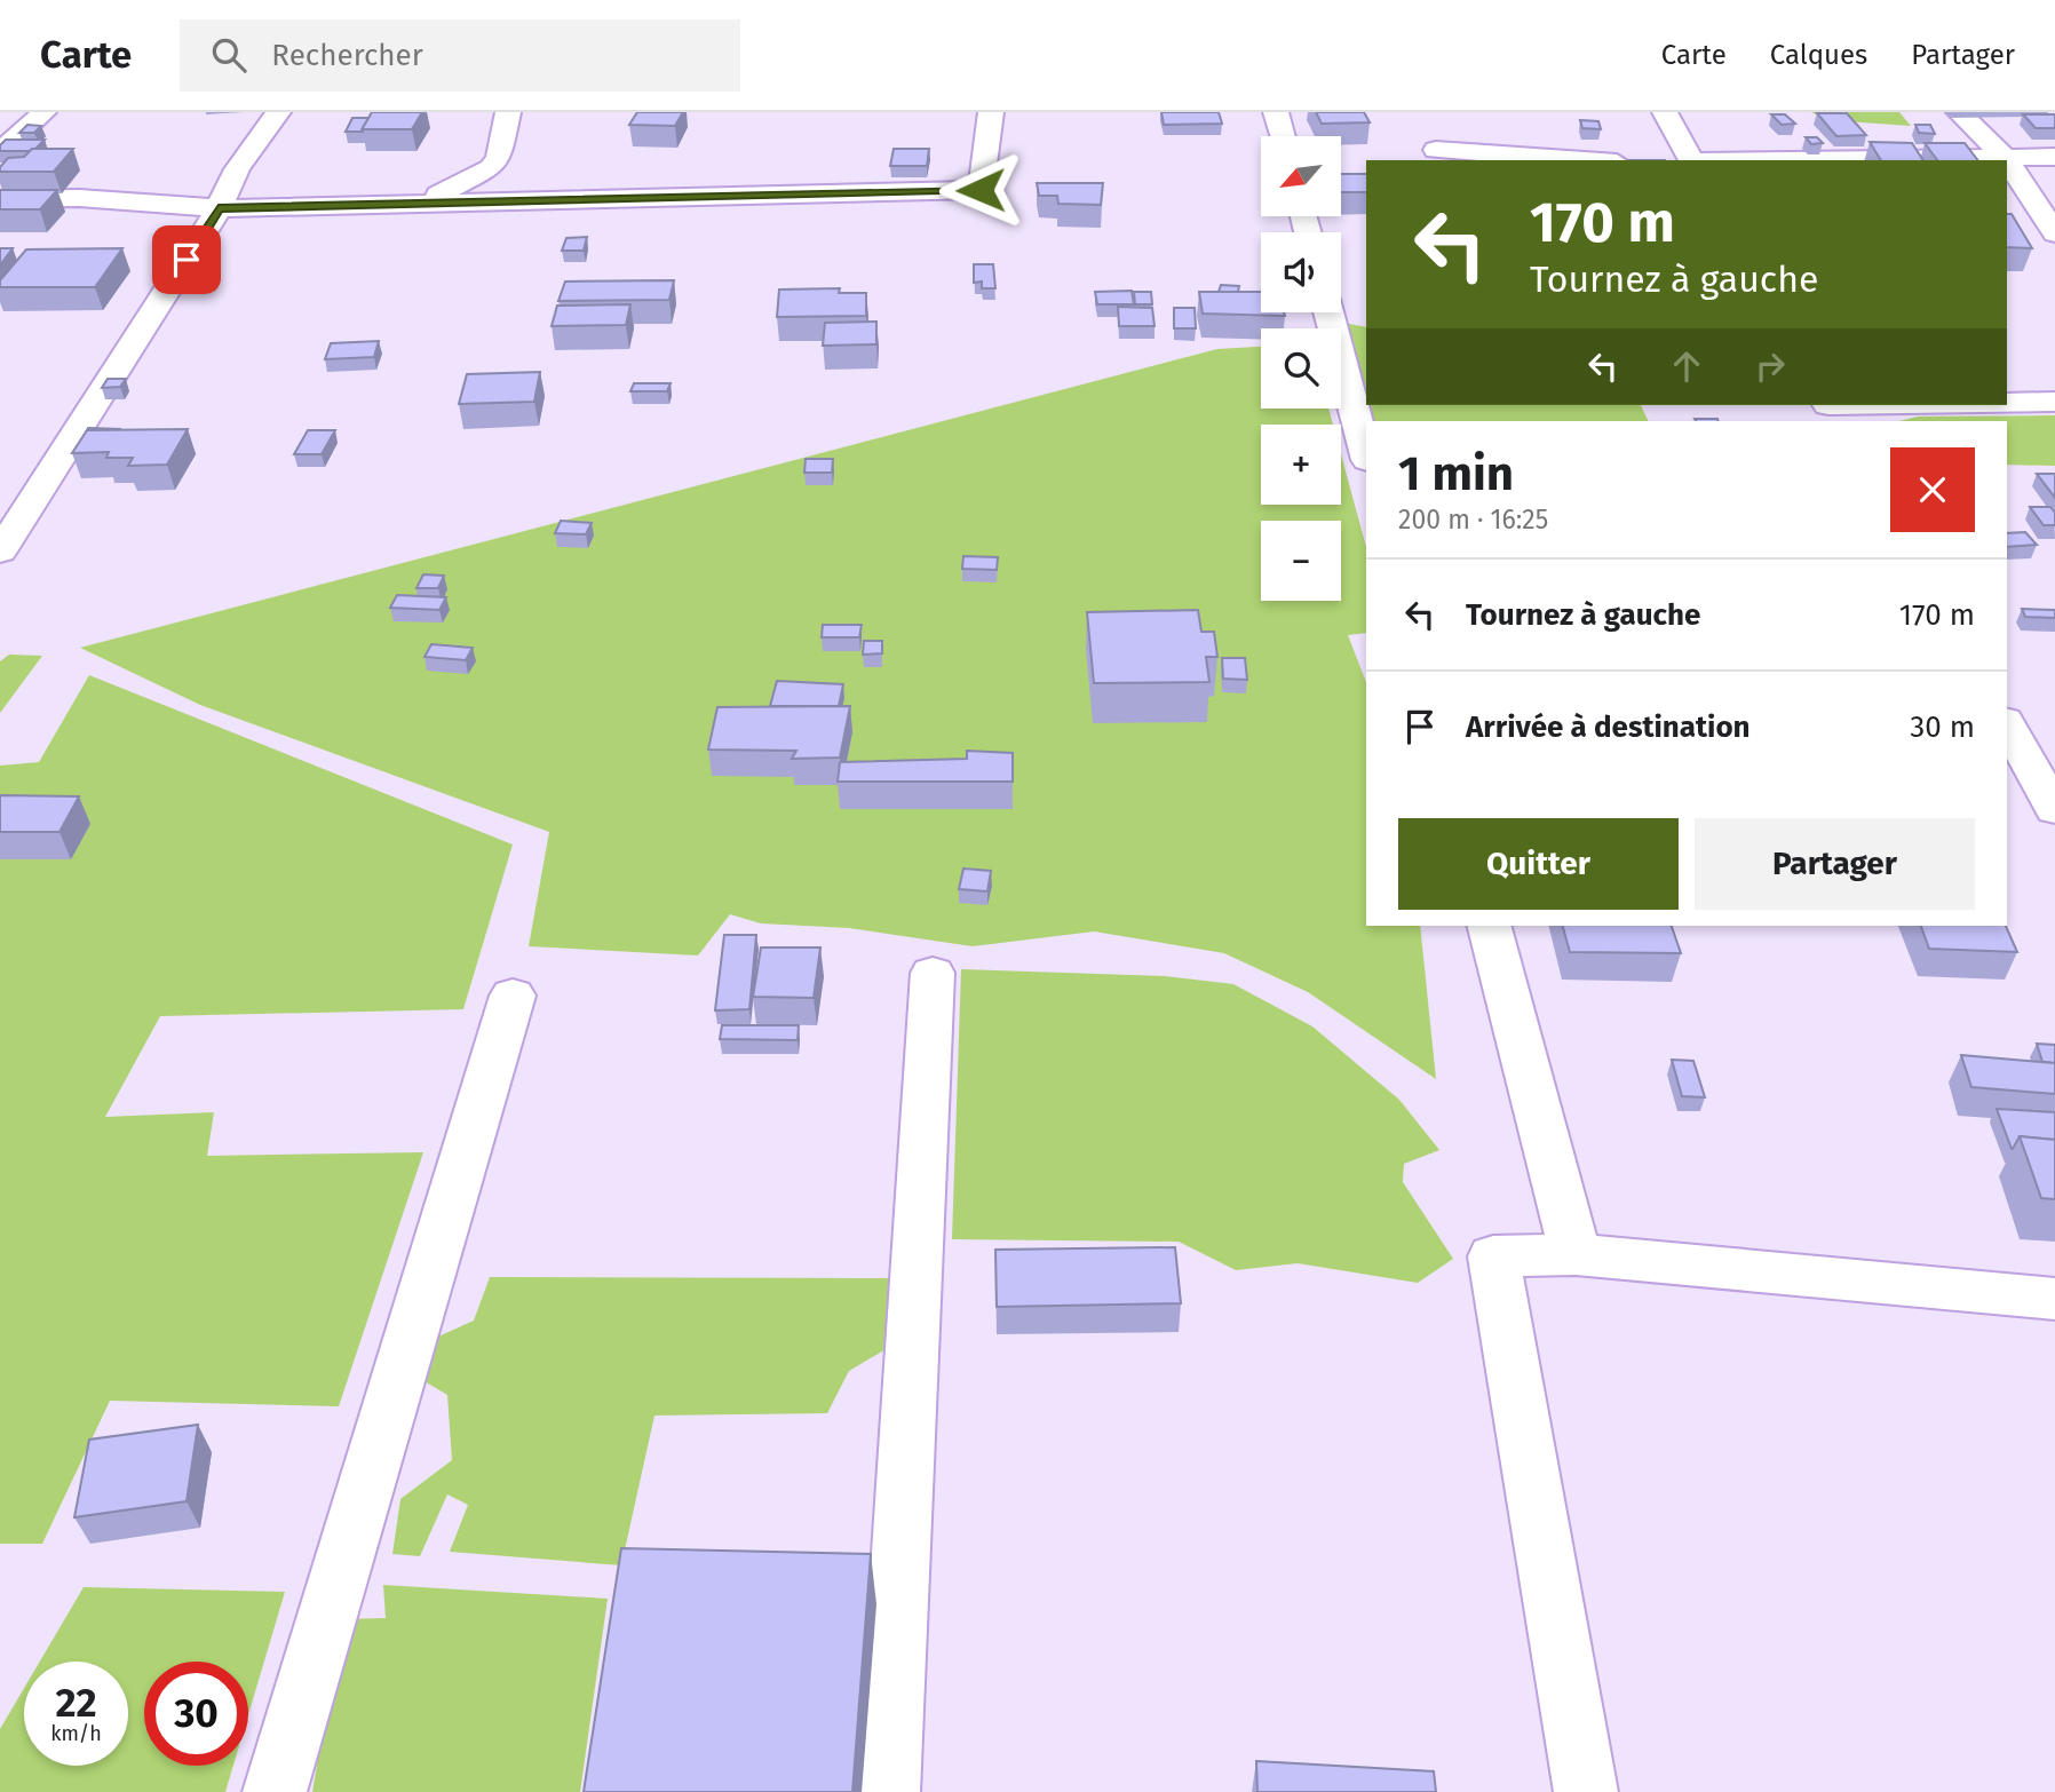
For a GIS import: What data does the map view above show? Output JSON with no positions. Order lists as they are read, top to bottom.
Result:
{
  "north": "bottom left",
  "page": {
    "header": "Carte",
    "search": "Rechercher",
    "nav": ["Carte", "Calques", "Partager"],
    "map_buttons": ["+", "−"],
    "turn": ["170 m", "Tournez à gauche"],
    "heading": ["1 min", "200 m · 16:25"],
    "list": [
      {
        "name": "Tournez à gauche",
        "value": "170 m"
      },
      {
        "name": "Arrivée à destination",
        "value": "30 m"
      }
    ],
    "buttons": ["Quitter", "Partager"],
    "speed": "22 km/h",
    "limit": "30"
  }
}
